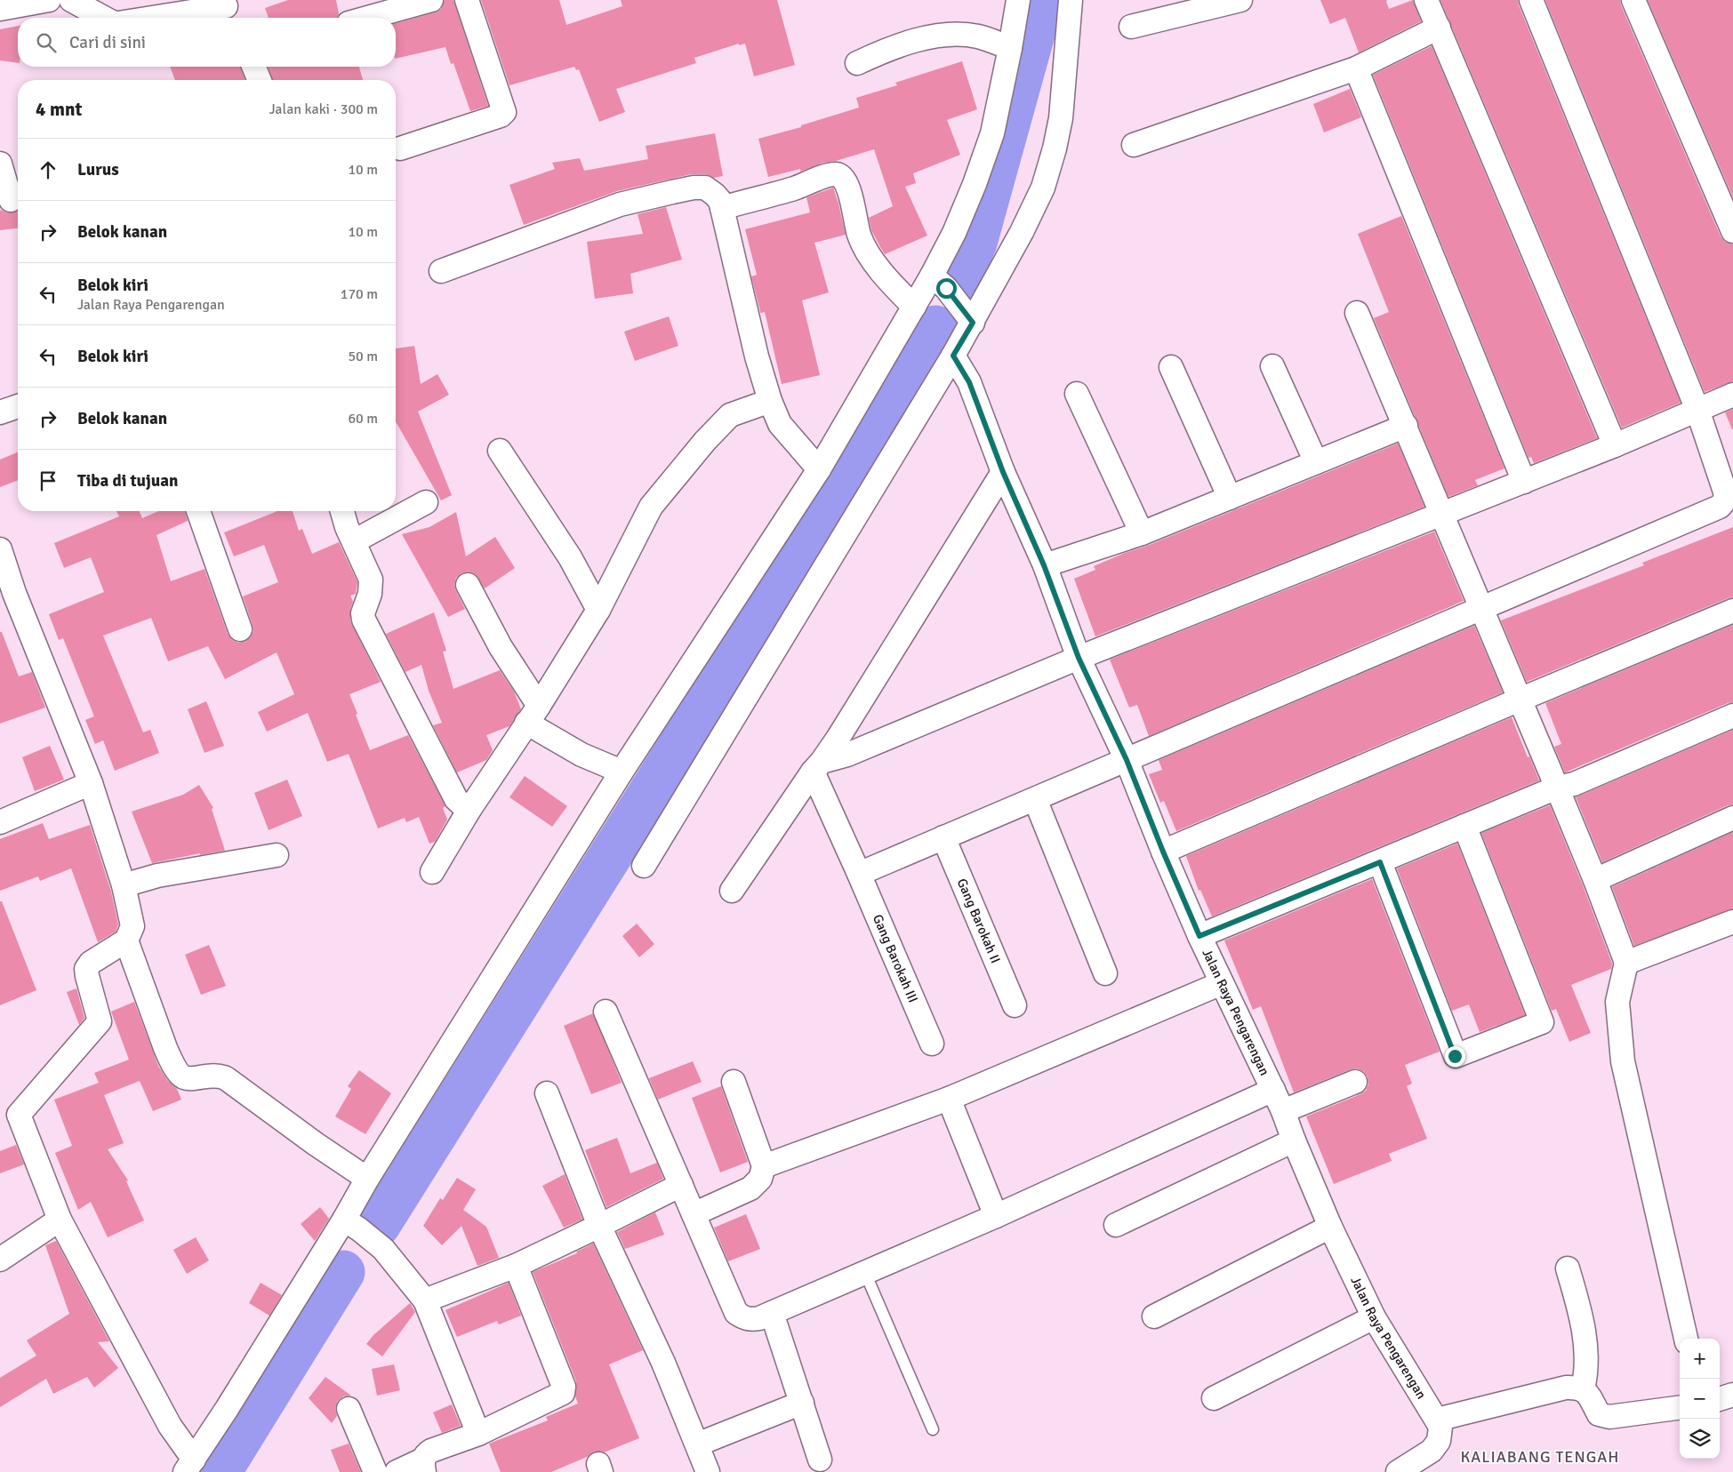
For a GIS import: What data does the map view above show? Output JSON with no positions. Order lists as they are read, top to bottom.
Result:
{
  "streets": {
    "street": ["Gang Barokah II", "Gang Barokah III", "Jalan Raya Pengarengan"]
  },
  "districts": ["KALIABANG TENGAH"],
  "page": {
    "search": "Cari di sini",
    "heading": ["4 mnt", "Jalan kaki · 300 m"],
    "list": [
      ["Lurus", "10 m"],
      ["Belok kanan", "10 m"],
      ["Belok kiri", "Jalan Raya Pengarengan", "170 m"],
      ["Belok kiri", "50 m"],
      ["Belok kanan", "60 m"],
      "Tiba di tujuan"
    ],
    "map_buttons": ["+", "−"]
  }
}
